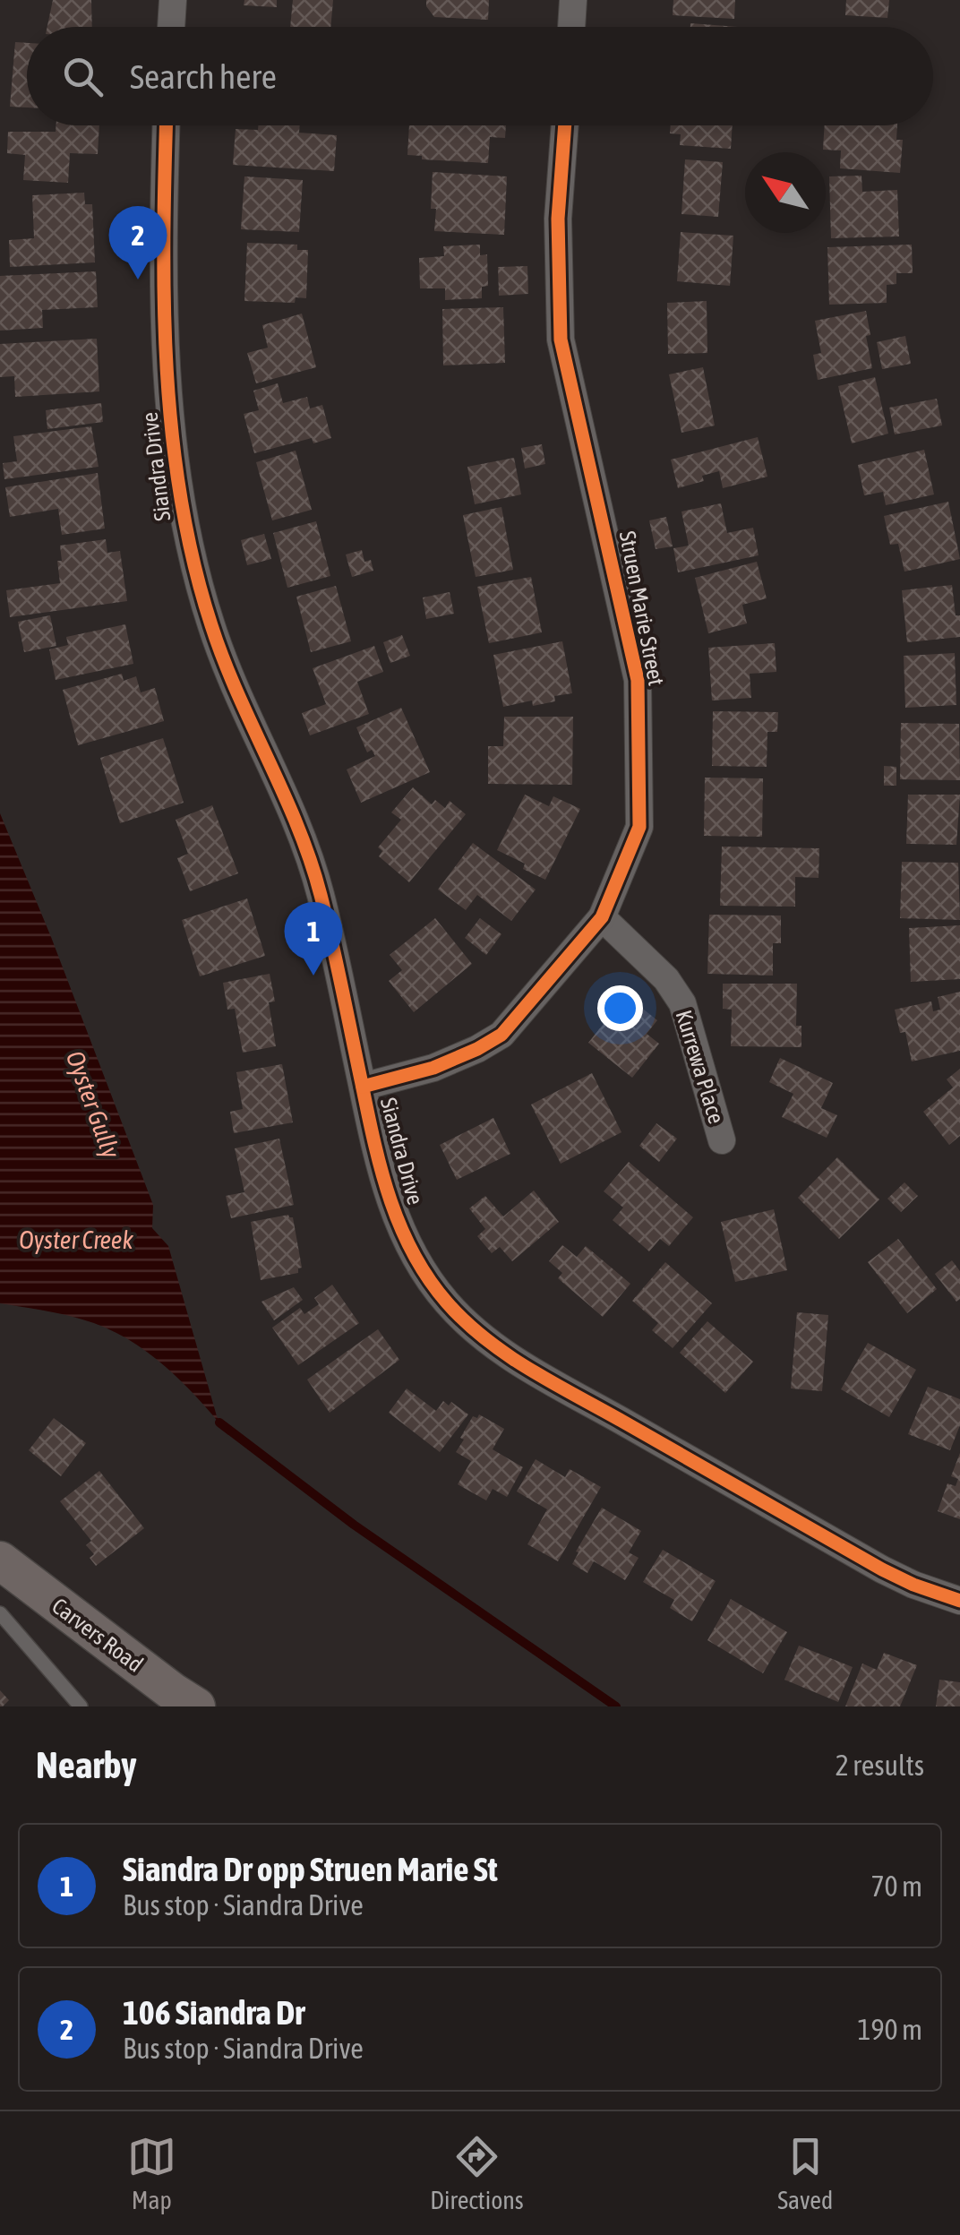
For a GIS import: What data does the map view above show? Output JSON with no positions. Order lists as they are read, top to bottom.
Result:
{
  "streets": {
    "street": [
      "Siandra Drive",
      "Struen Marie Street",
      "Kurrewa Place",
      "Carvers Road"
    ]
  },
  "crossings": [
    ["Siandra Drive", "Struen Marie Street"],
    ["Struen Marie Street", "Kurrewa Place"]
  ],
  "water": ["Oyster Gully", "Oyster Creek"],
  "north": "top left",
  "page": {
    "search": "Search here",
    "pins": ["2", "1"],
    "heading": ["Nearby", "2 results"],
    "list": [
      {
        "mark": "1",
        "name": "Siandra Dr opp Struen Marie St",
        "note": "Bus stop · Siandra Drive",
        "value": "70 m"
      },
      {
        "mark": "2",
        "name": "106 Siandra Dr",
        "note": "Bus stop · Siandra Drive",
        "value": "190 m"
      }
    ],
    "nav": ["Map", "Directions", "Saved"]
  }
}
